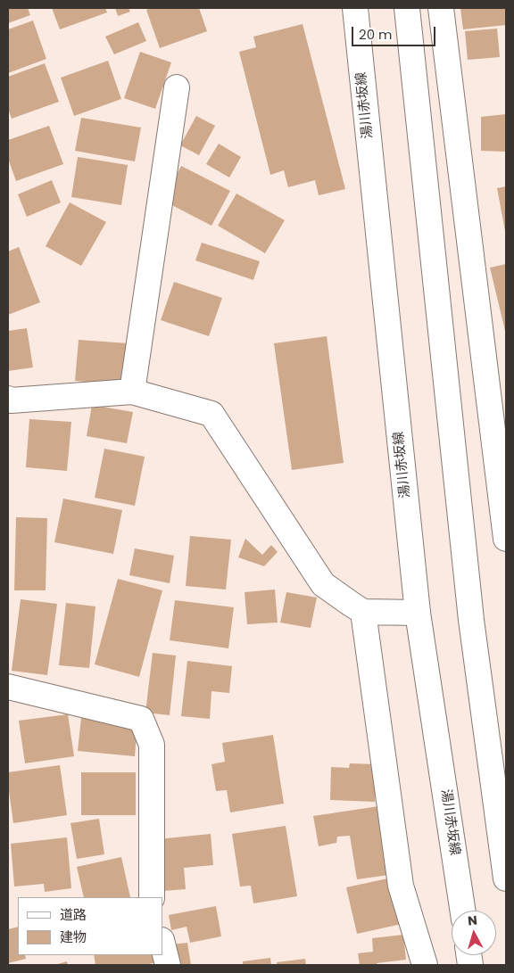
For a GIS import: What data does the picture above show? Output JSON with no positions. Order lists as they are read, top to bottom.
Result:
{
  "streets": {
    "street": ["湯川赤坂線"]
  },
  "legend": ["道路", "建物"],
  "scale_bar": "20 m",
  "north": "top"
}
